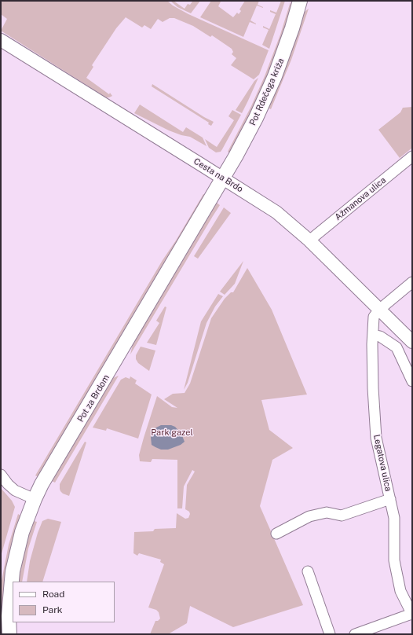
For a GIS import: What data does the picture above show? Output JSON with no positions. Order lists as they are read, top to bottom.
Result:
{
  "streets": {
    "main road": ["Pot Rdečega križa", "Pot za Brdom"],
    "street": ["Cesta na Brdo", "Ažmanova ulica", "Legatova ulica"]
  },
  "crossings": [
    ["Pot Rdečega križa", "Cesta na Brdo"],
    ["Pot Rdečega križa", "Pot za Brdom"],
    ["Cesta na Brdo", "Ažmanova ulica"],
    ["Cesta na Brdo", "Pot za Brdom"],
    ["Cesta na Brdo", "Legatova ulica"]
  ],
  "parks": ["Park gazel"],
  "legend": ["Road", "Park"]
}
